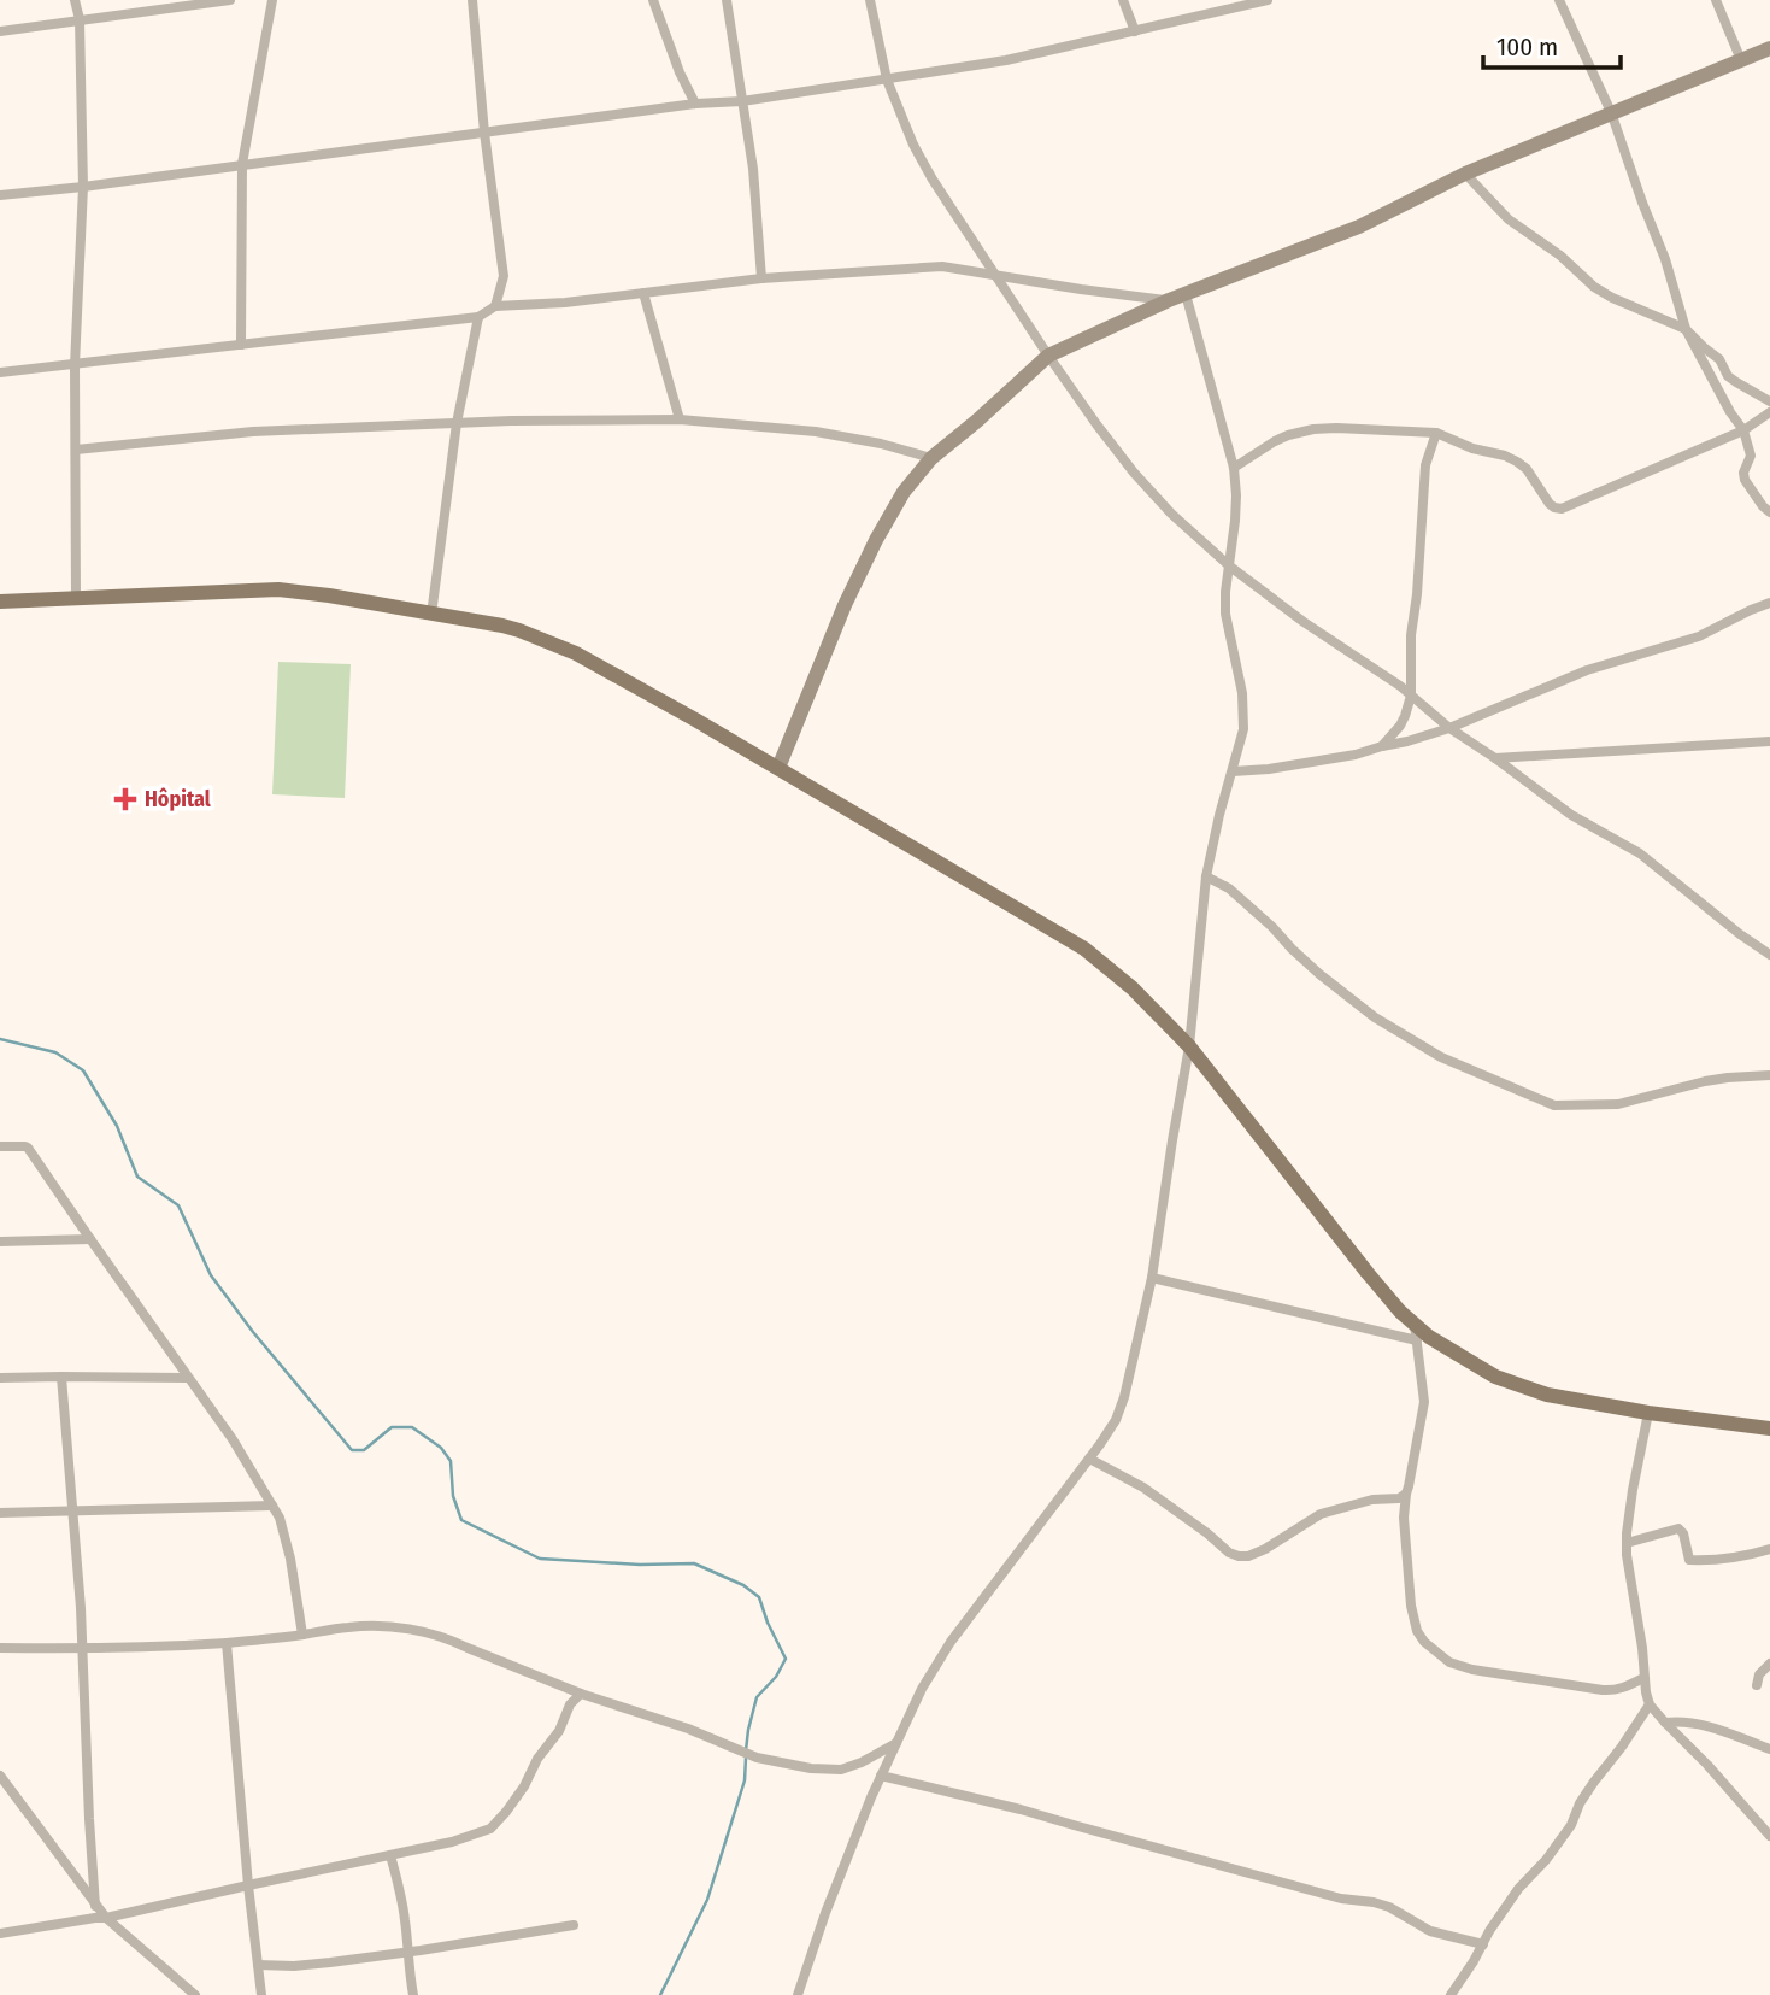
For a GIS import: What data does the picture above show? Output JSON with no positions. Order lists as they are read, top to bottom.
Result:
{
  "places": {
    "health": ["Hôpital"]
  },
  "scale_bar": "100 m"
}
